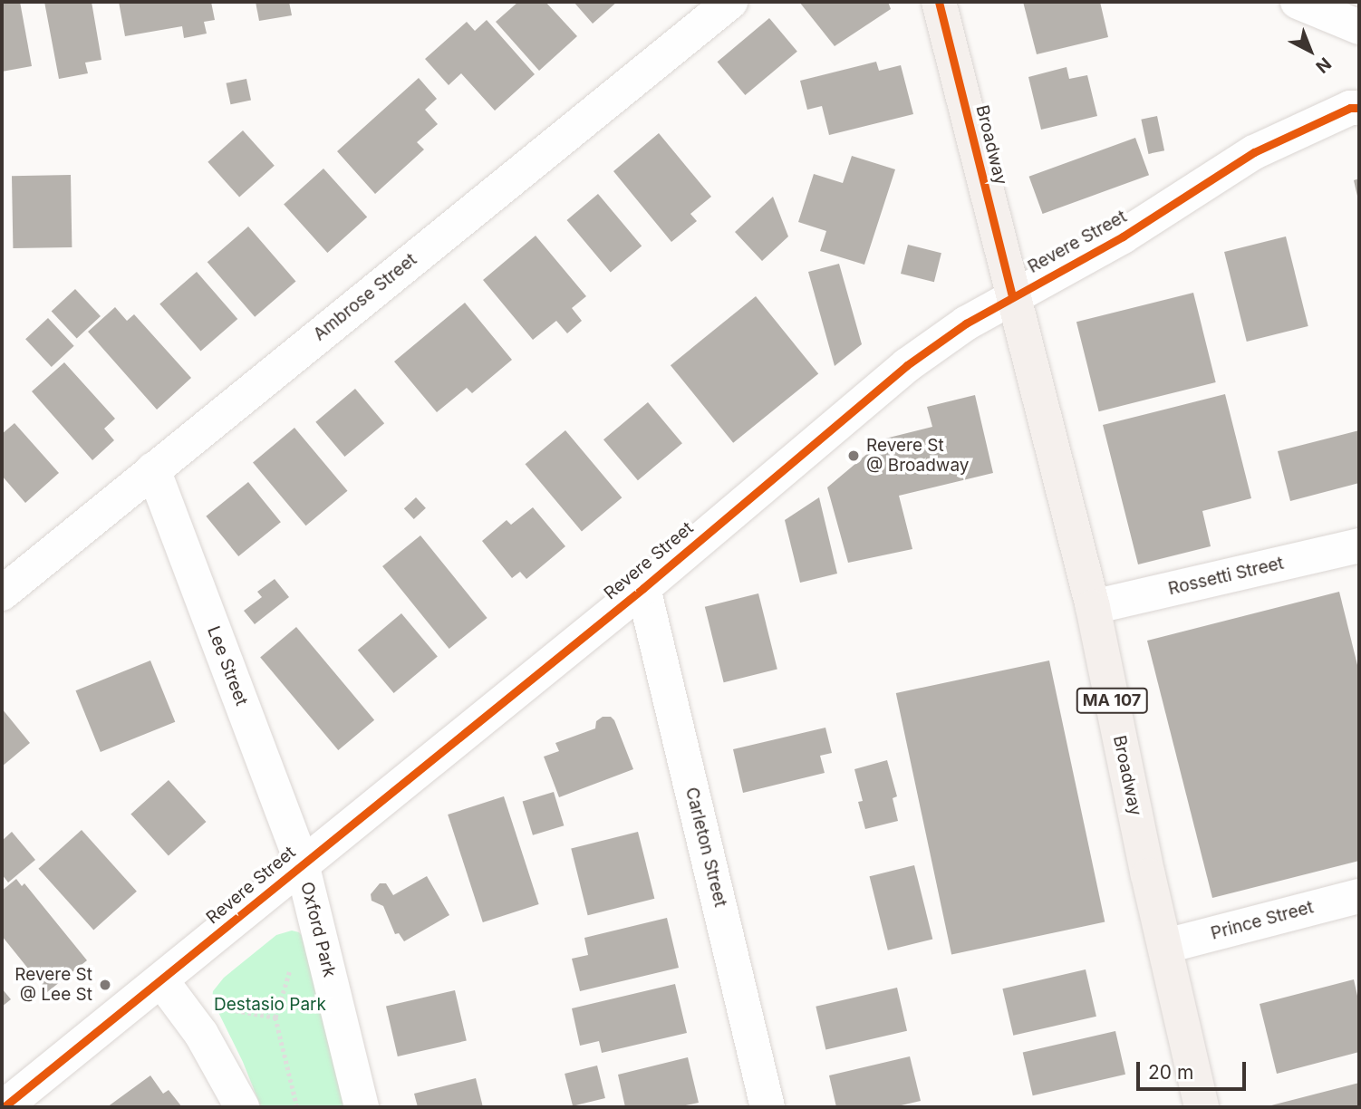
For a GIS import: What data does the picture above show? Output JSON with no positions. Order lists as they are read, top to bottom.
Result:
{
  "streets": {
    "main road": ["Broadway", "MA 107"],
    "street": [
      "Revere Street",
      "Ambrose Street",
      "Rossetti Street",
      "Lee Street",
      "Carleton Street",
      "Prince Street",
      "Oxford Park"
    ]
  },
  "crossings": [
    ["Broadway", "Revere Street"],
    ["Broadway", "Rossetti Street"],
    ["Broadway", "Prince Street"],
    ["Revere Street", "Lee Street"],
    ["Revere Street", "Carleton Street"],
    ["Revere Street", "Oxford Park"],
    ["Ambrose Street", "Lee Street"],
    ["Lee Street", "Oxford Park"]
  ],
  "parks": ["Destasio Park"],
  "places": ["Revere St @ Broadway", "Revere St @ Lee St"],
  "scale_bar": "20 m",
  "north": "bottom right"
}
